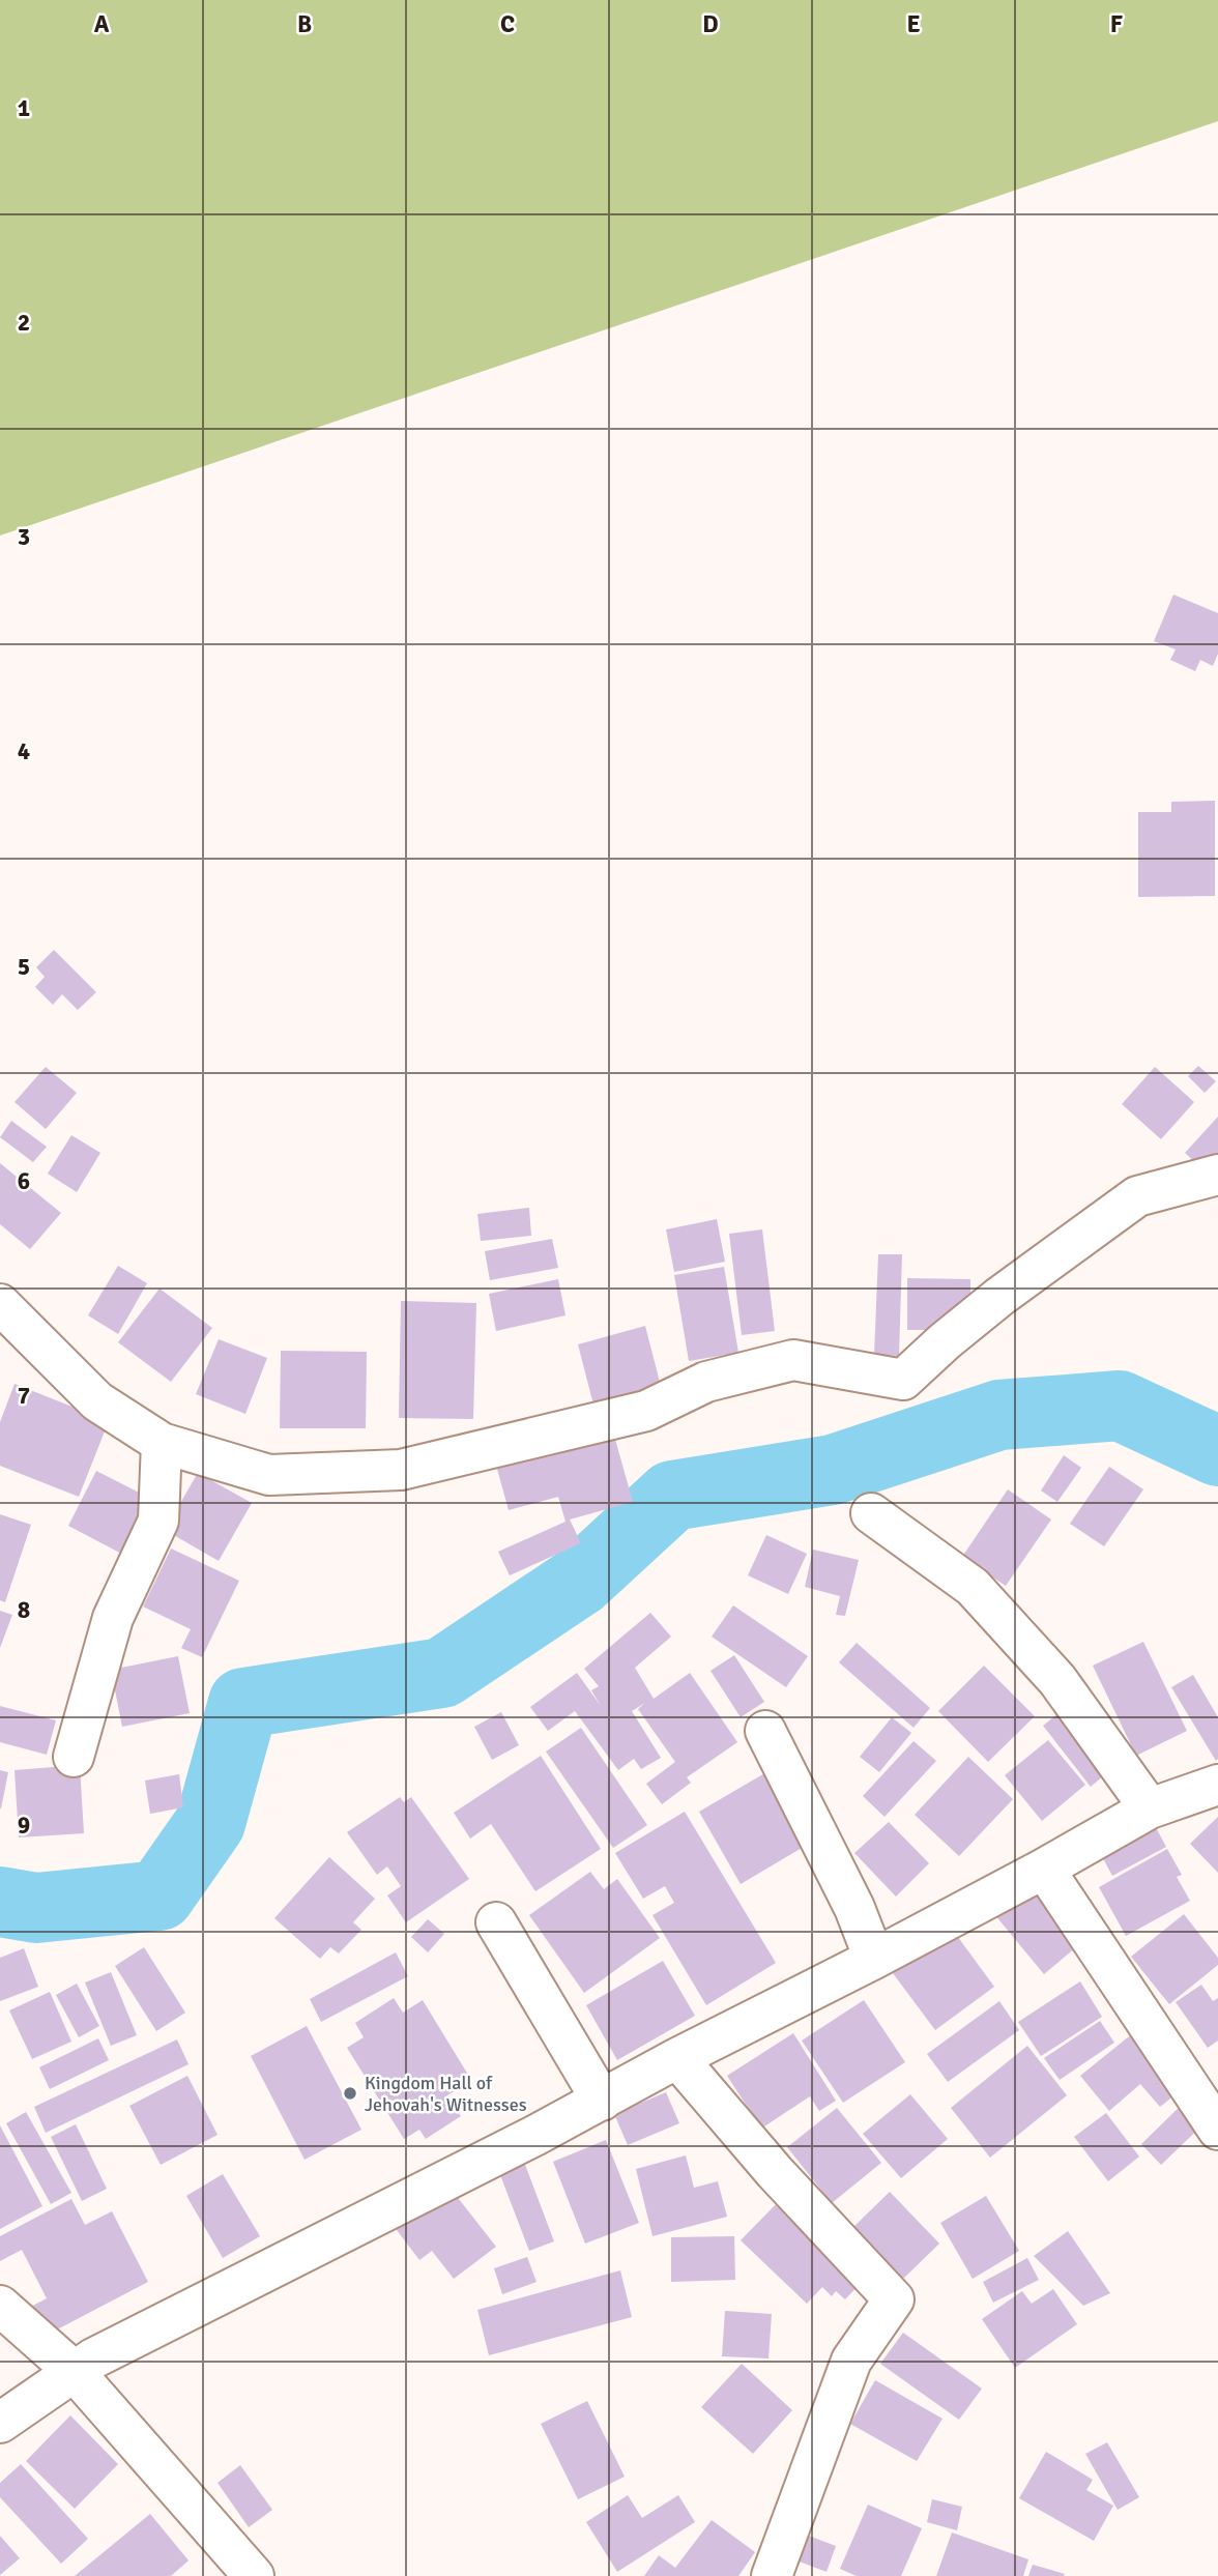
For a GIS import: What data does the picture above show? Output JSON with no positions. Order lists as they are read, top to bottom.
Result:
{
  "places": ["Kingdom Hall of Jehovah's Witnesses"],
  "grid": {
    "columns": [
      "A",
      "B",
      "C",
      "D",
      "E",
      "F"
    ],
    "rows": [
      "1",
      "2",
      "3",
      "4",
      "5",
      "6",
      "7",
      "8",
      "9"
    ]
  }
}
